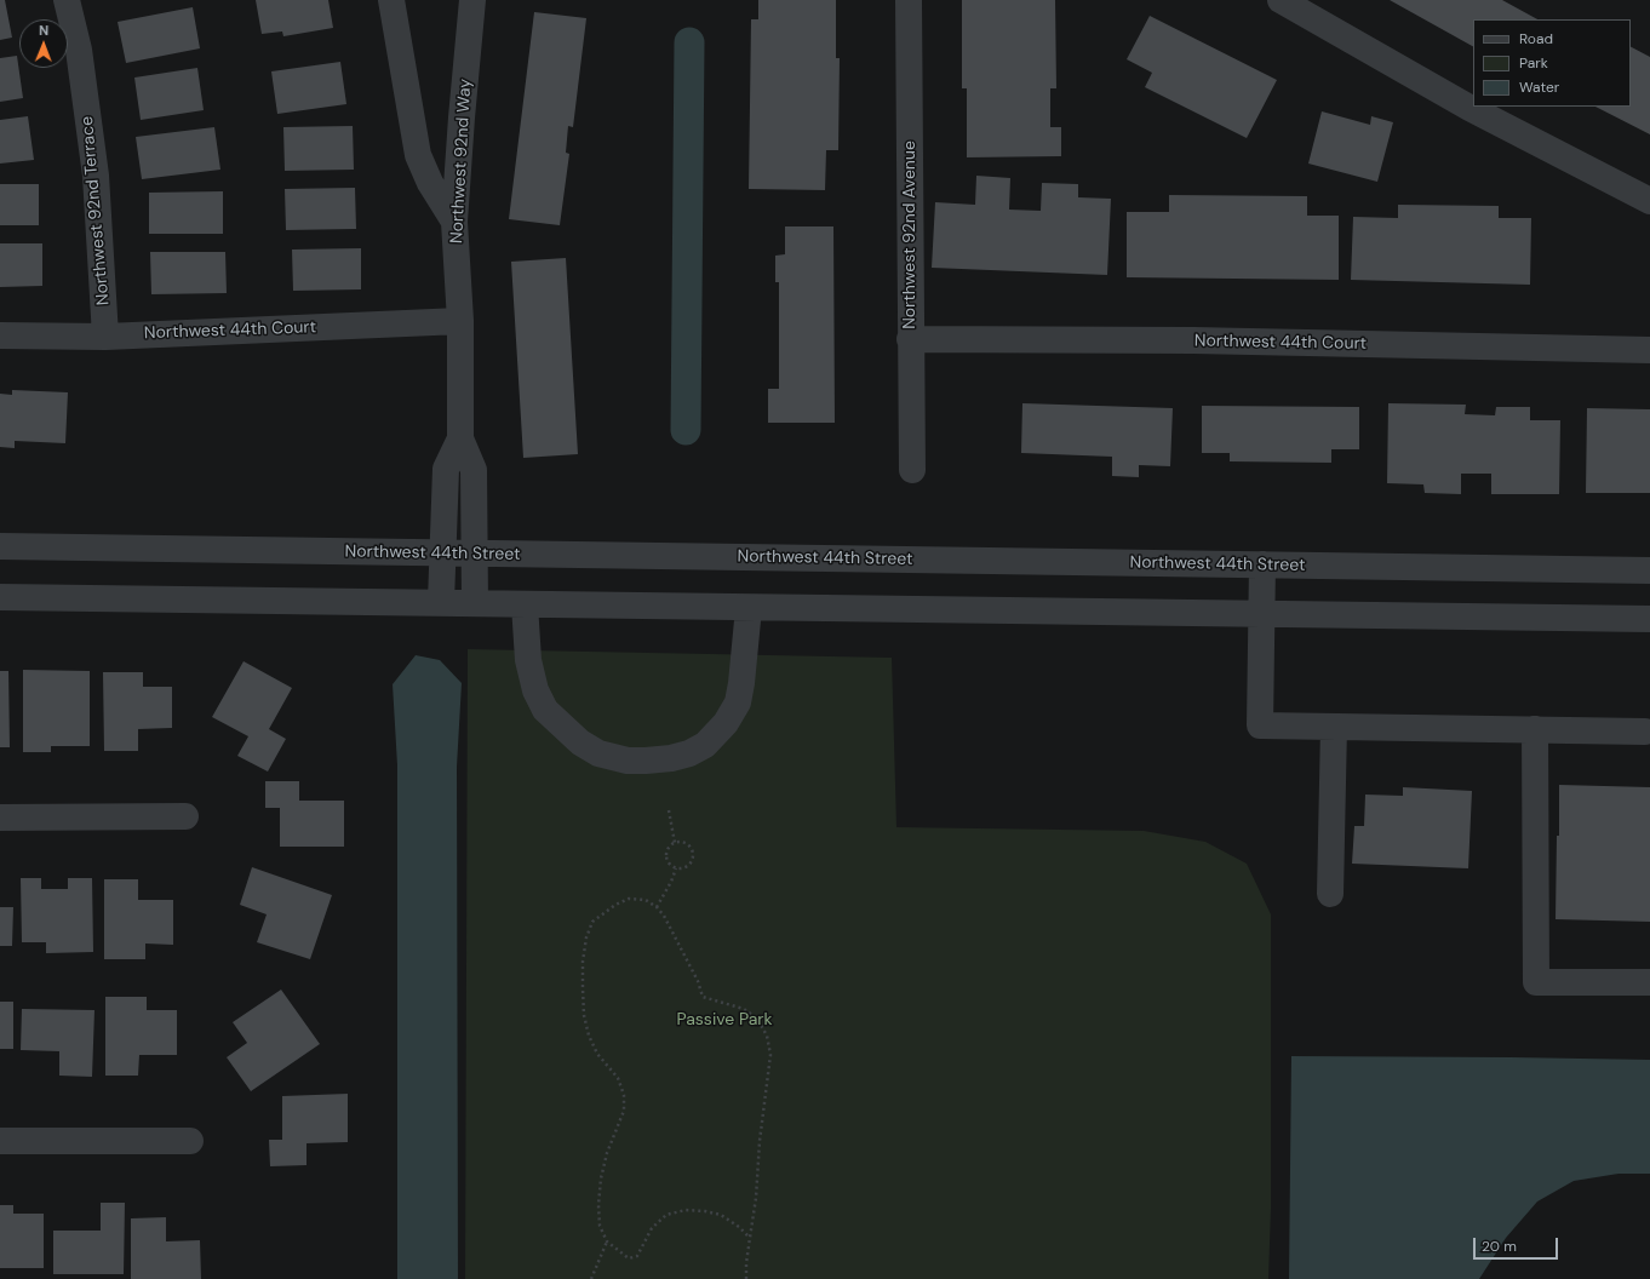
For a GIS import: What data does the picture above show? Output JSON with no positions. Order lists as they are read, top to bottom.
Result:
{
  "streets": {
    "street": [
      "Northwest 92nd Way",
      "Northwest 92nd Terrace",
      "Northwest 92nd Avenue",
      "Northwest 44th Court",
      "Northwest 44th Street"
    ]
  },
  "crossings": [
    ["Northwest 92nd Way", "Northwest 44th Court"],
    ["Northwest 92nd Way", "Northwest 44th Street"],
    ["Northwest 92nd Terrace", "Northwest 44th Court"],
    ["Northwest 92nd Avenue", "Northwest 44th Court"]
  ],
  "parks": ["Passive Park"],
  "legend": ["Road", "Park", "Water"],
  "scale_bar": "20 m",
  "north": "top"
}
